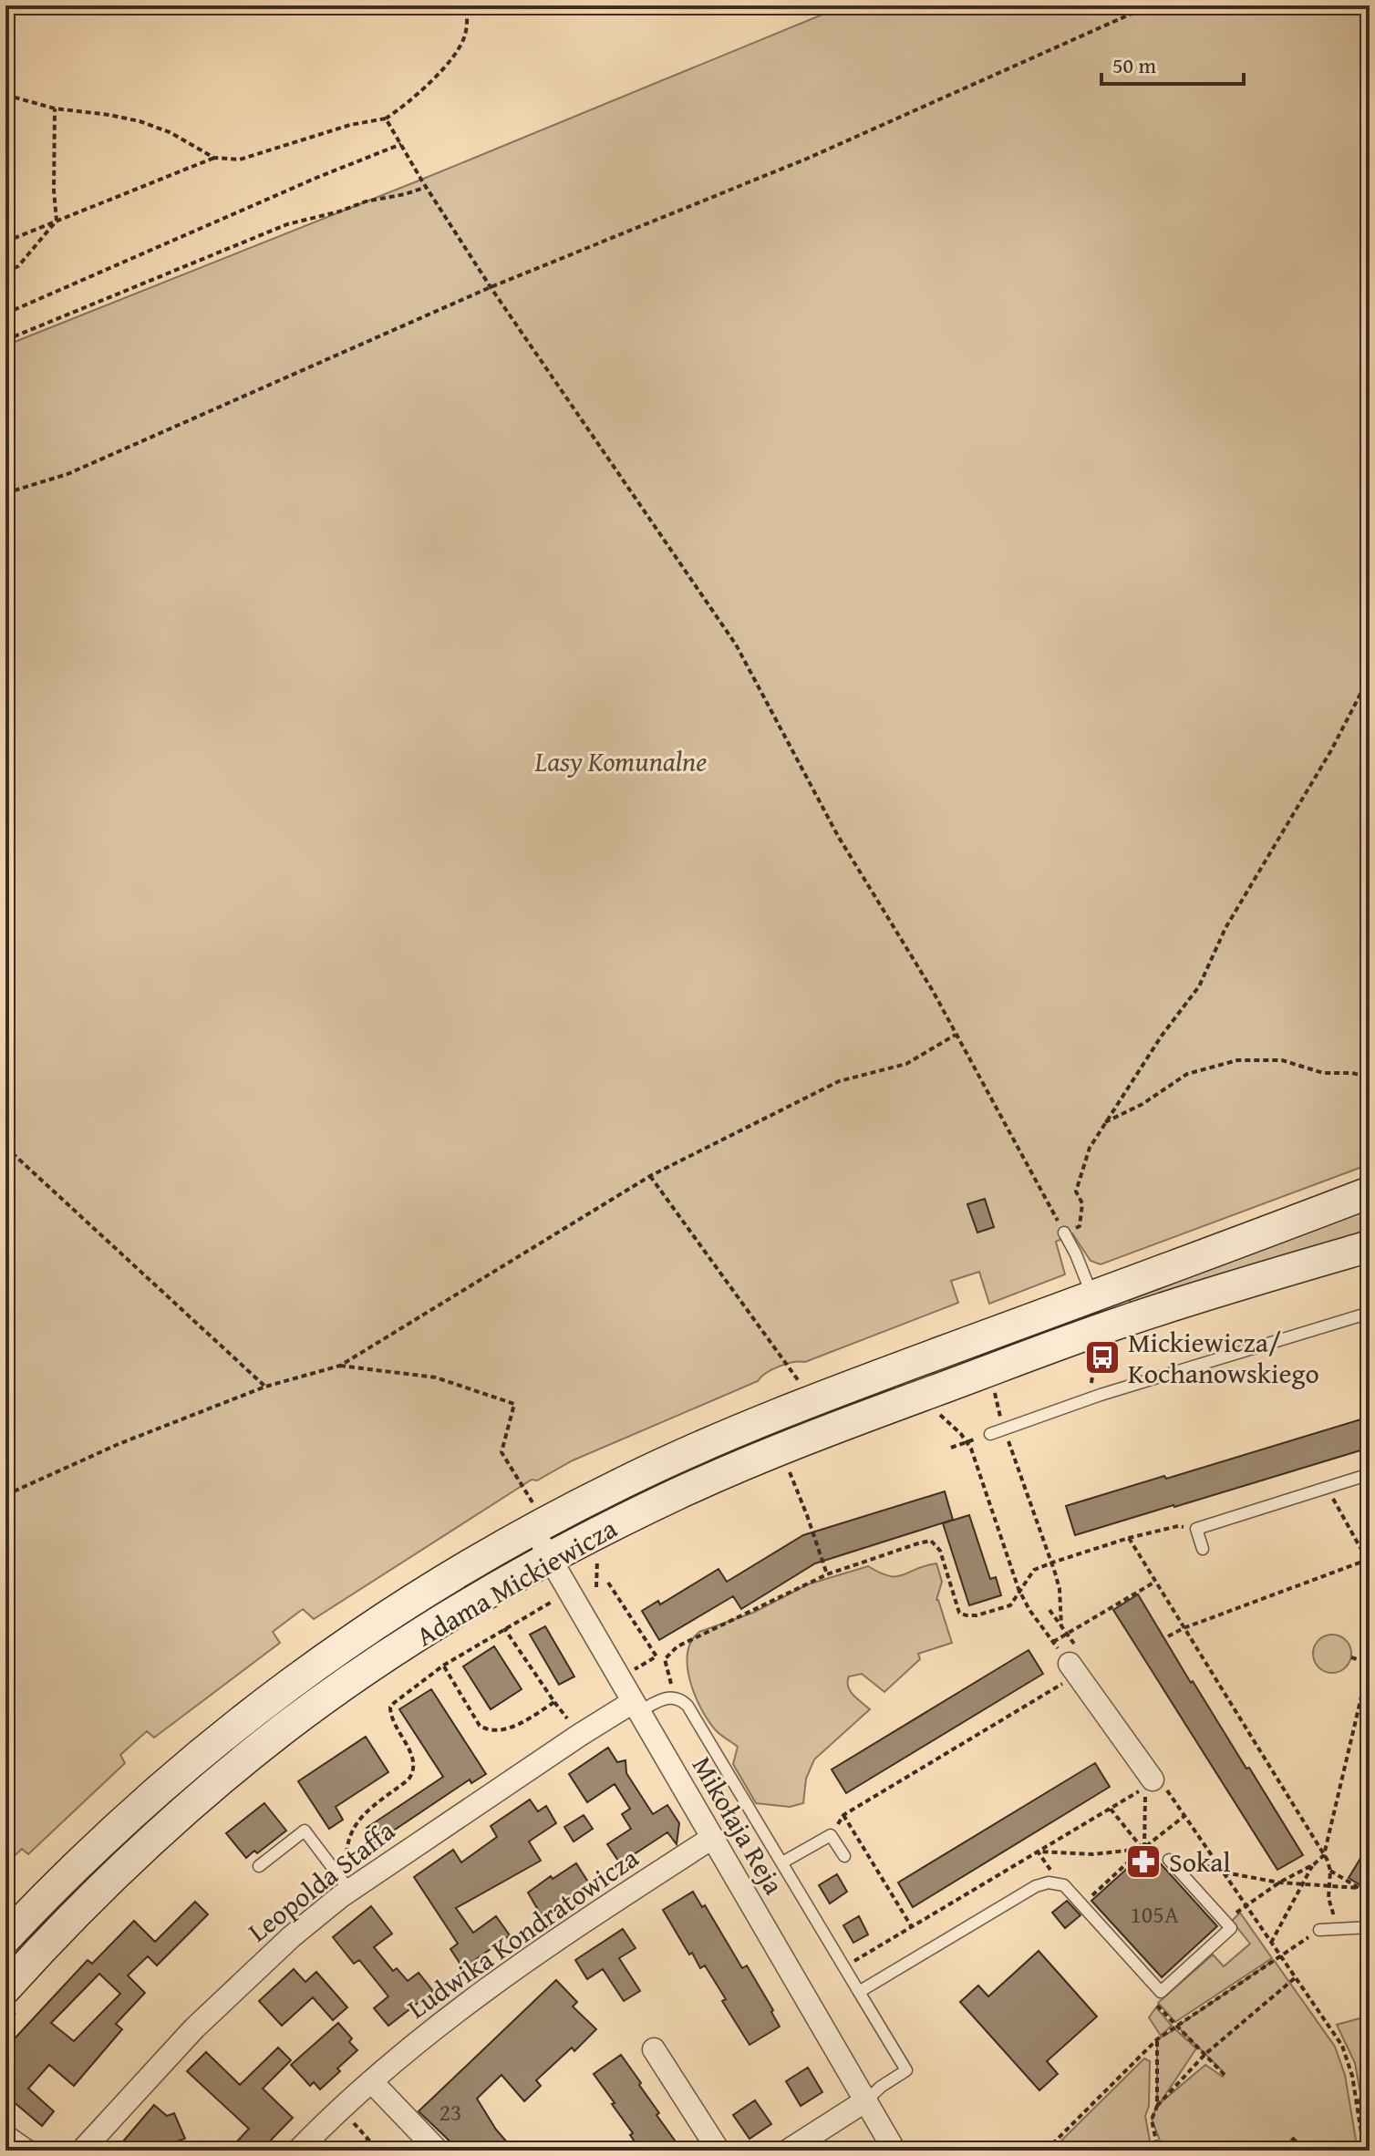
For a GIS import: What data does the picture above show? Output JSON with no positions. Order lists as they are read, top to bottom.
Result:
{
  "streets": {
    "street": [
      "Adama Mickiewicza",
      "Mikołaja Reja",
      "Leopolda Staffa",
      "Ludwika Kondratowicza"
    ]
  },
  "crossings": [
    ["Adama Mickiewicza", "Mikołaja Reja"],
    ["Mikołaja Reja", "Leopolda Staffa"],
    ["Mikołaja Reja", "Ludwika Kondratowicza"]
  ],
  "parks": ["Lasy Komunalne"],
  "places": {
    "bus stop": ["Mickiewicza/ Kochanowskiego"],
    "pharmacy": ["Sokal"]
  },
  "house_numbers": ["105A", "23"],
  "scale_bar": "50 m"
}
